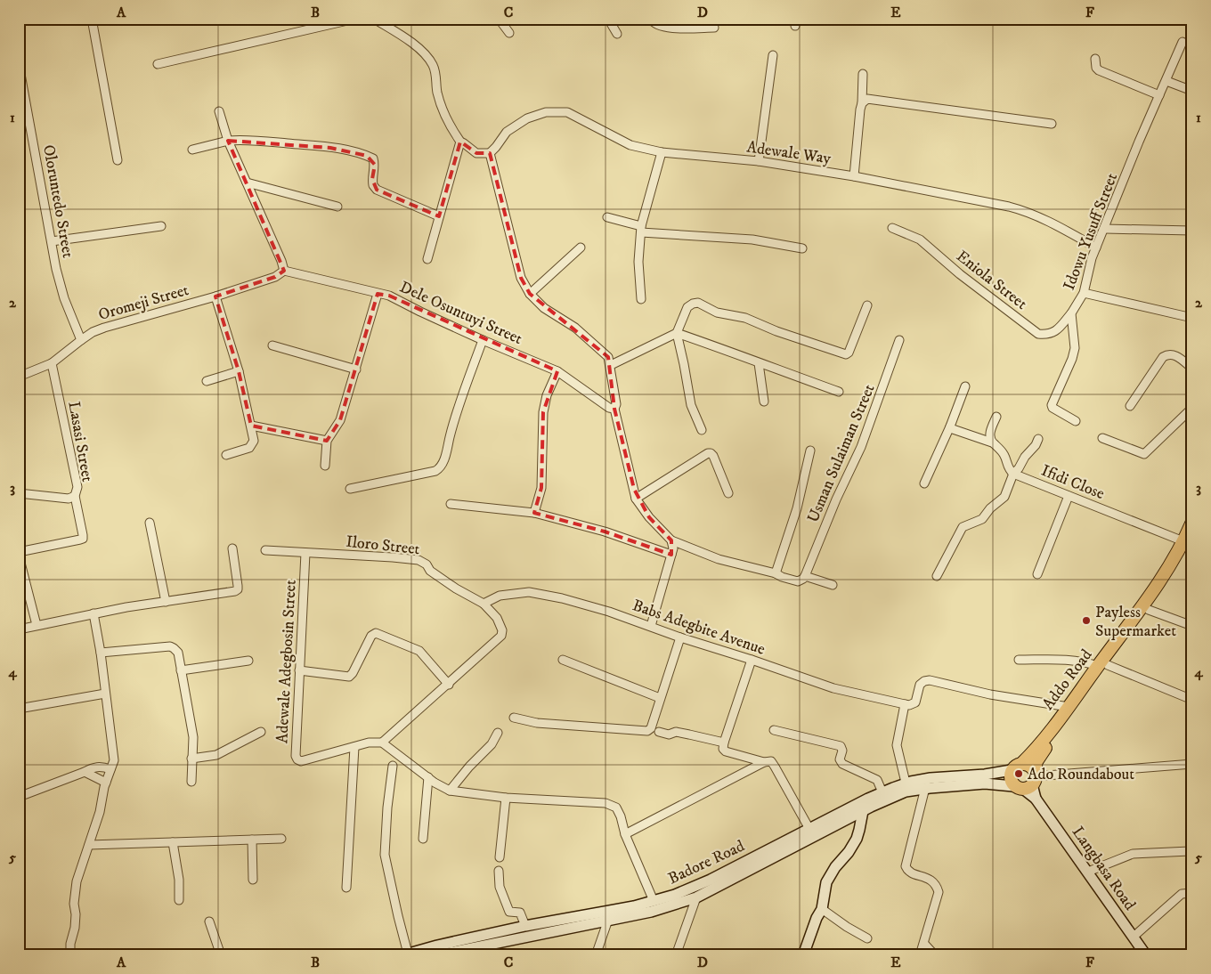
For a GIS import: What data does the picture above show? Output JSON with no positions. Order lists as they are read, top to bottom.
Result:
{
  "streets": {
    "main road": ["Addo Road", "Badore Road", "Langbasa Road"],
    "street": [
      "Adewale Way",
      "Oloruntedo Street",
      "Idowu Yusuff Street",
      "Eniola Street",
      "Oromeji Street",
      "Dele Osuntuyi Street",
      "Lasasi Street",
      "Usman Sulaiman Street",
      "Ifidi Close",
      "Iloro Street",
      "Babs Adegbite Avenue",
      "Adewale Adegbosin Street"
    ]
  },
  "crossings": [
    ["Adewale Way", "Idowu Yusuff Street"],
    ["Oloruntedo Street", "Oromeji Street"],
    ["Idowu Yusuff Street", "Eniola Street"],
    ["Oromeji Street", "Dele Osuntuyi Street"],
    ["Oromeji Street", "Lasasi Street"],
    ["Ifidi Close", "Addo Road"],
    ["Iloro Street", "Babs Adegbite Avenue"],
    ["Iloro Street", "Adewale Adegbosin Street"],
    ["Addo Road", "Badore Road"],
    ["Addo Road", "Langbasa Road"],
    ["Badore Road", "Langbasa Road"]
  ],
  "places": ["Payless Supermarket", "Ado Roundabout"],
  "grid": {
    "columns": [
      "A",
      "B",
      "C",
      "D",
      "E",
      "F"
    ],
    "rows": [
      "1",
      "2",
      "3",
      "4",
      "5"
    ]
  }
}
